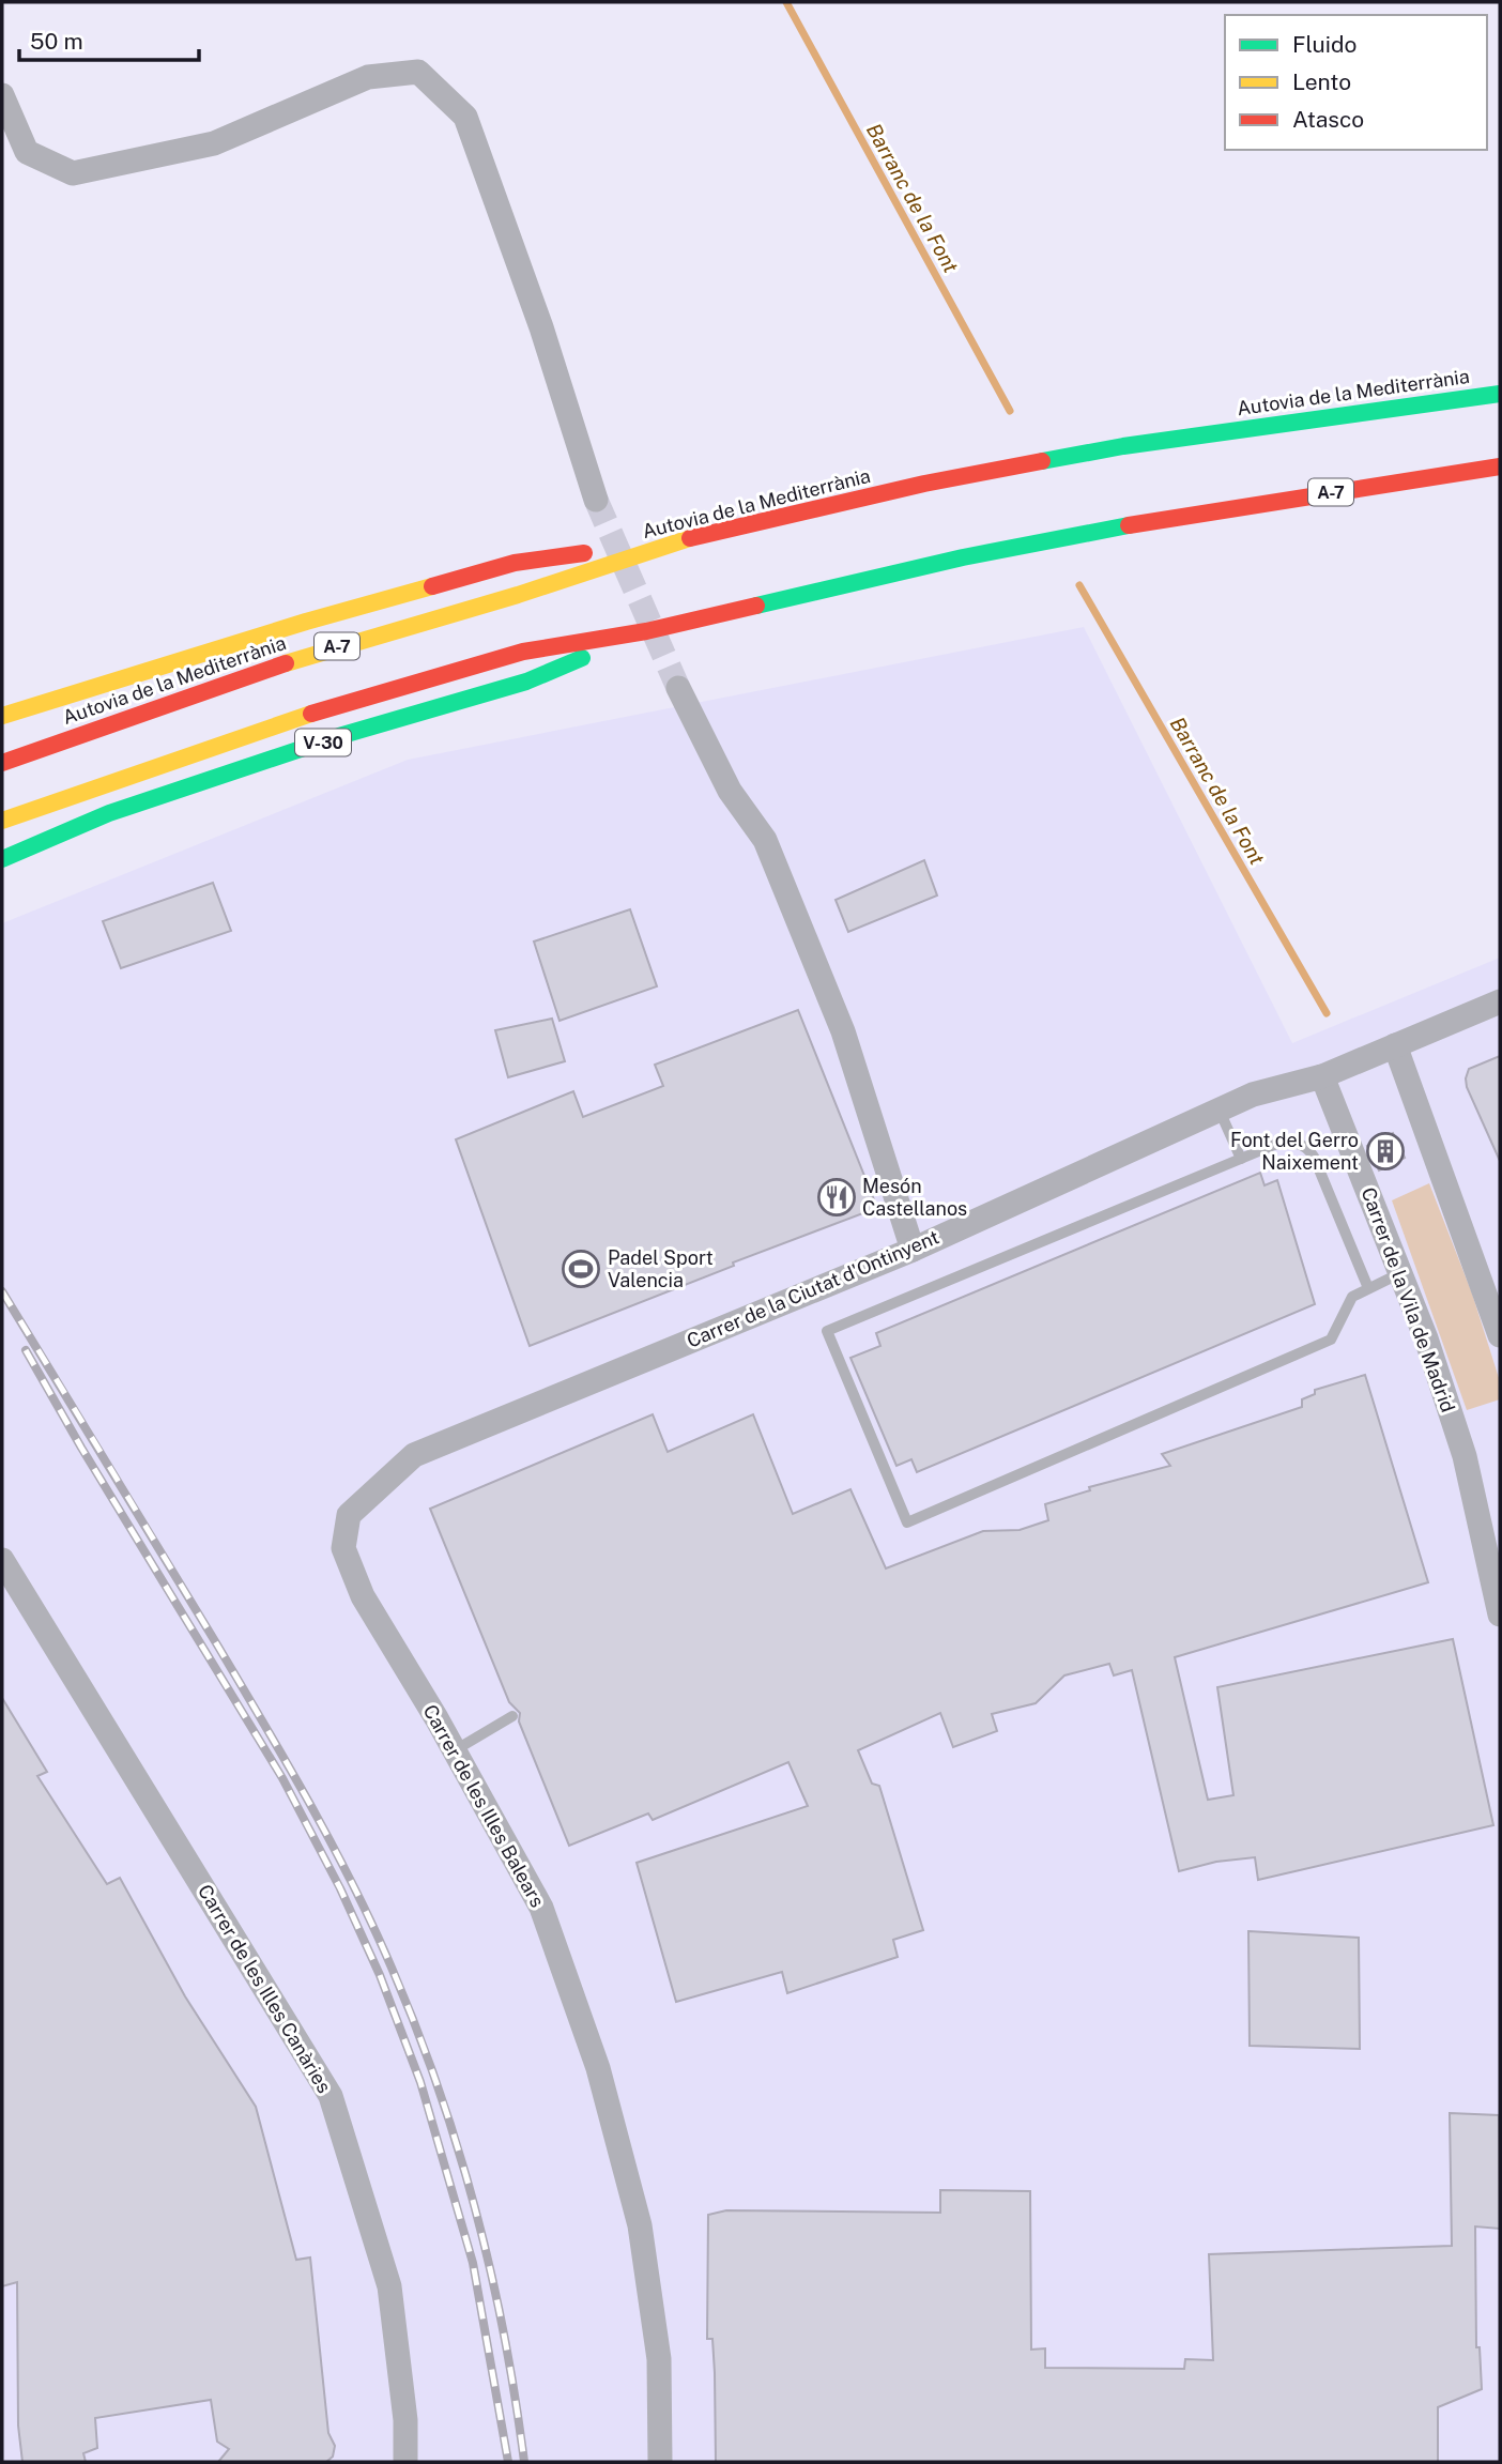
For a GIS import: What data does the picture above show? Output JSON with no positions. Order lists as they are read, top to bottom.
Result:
{
  "streets": {
    "highway": ["Autovia de la Mediterrània", "A-7", "V-30"],
    "street": [
      "Carrer de la Ciutat d'Ontinyent",
      "Carrer de la Vila de Madrid",
      "Carrer de les Illes Balears",
      "Carrer de les Illes Canàries"
    ]
  },
  "crossings": [
    ["A-7", "V-30"],
    ["Carrer de la Ciutat d'Ontinyent", "Carrer de la Vila de Madrid"],
    ["Carrer de la Ciutat d'Ontinyent", "Carrer de les Illes Balears"]
  ],
  "water": ["Barranc de la Font"],
  "places": {
    "building": ["Font del Gerro Naixement"],
    "restaurant": ["Mesón Castellanos"],
    "sports": ["Padel Sport Valencia"]
  },
  "legend": ["Fluido", "Lento", "Atasco"],
  "scale_bar": "50 m"
}
